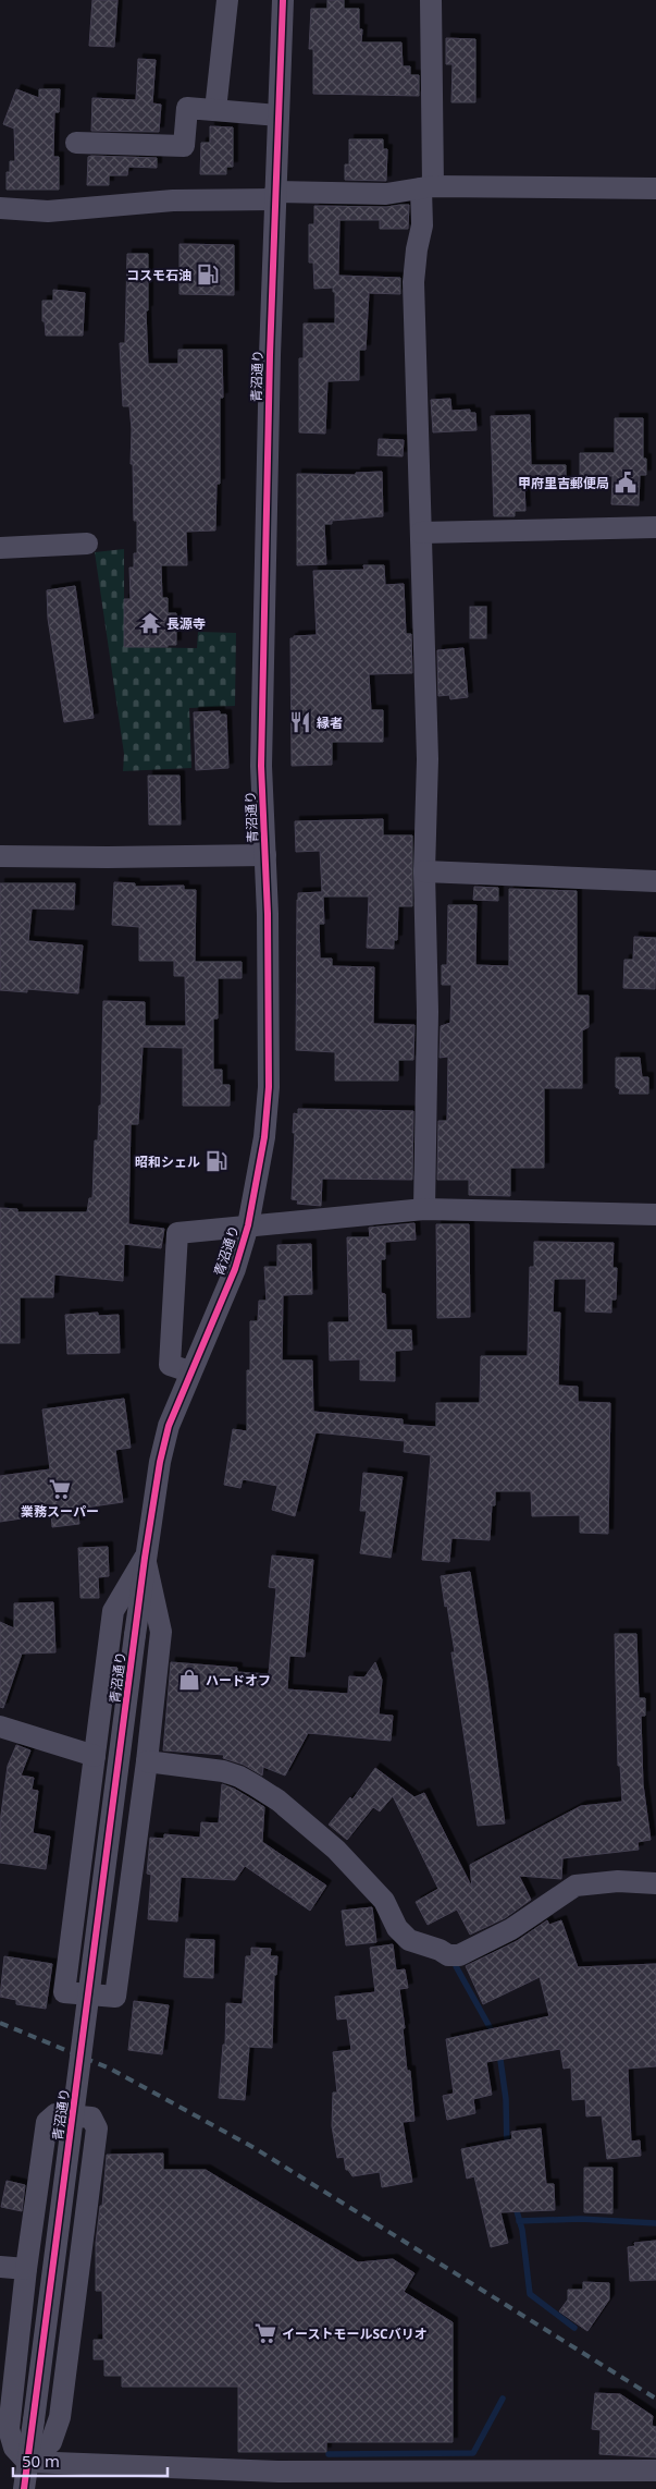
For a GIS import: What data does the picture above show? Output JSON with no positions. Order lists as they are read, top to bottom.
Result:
{
  "streets": {
    "street": ["青沼通り"]
  },
  "places": {
    "fuel station": ["コスモ石油", "昭和シェル"],
    "public building": ["甲府里吉郵便局"],
    "temple": ["長源寺"],
    "restaurant": ["縁者"],
    "supermarket": ["業務スーパー", "イーストモールSCバリオ"],
    "shop": ["ハードオフ"]
  },
  "scale_bar": "50 m"
}
